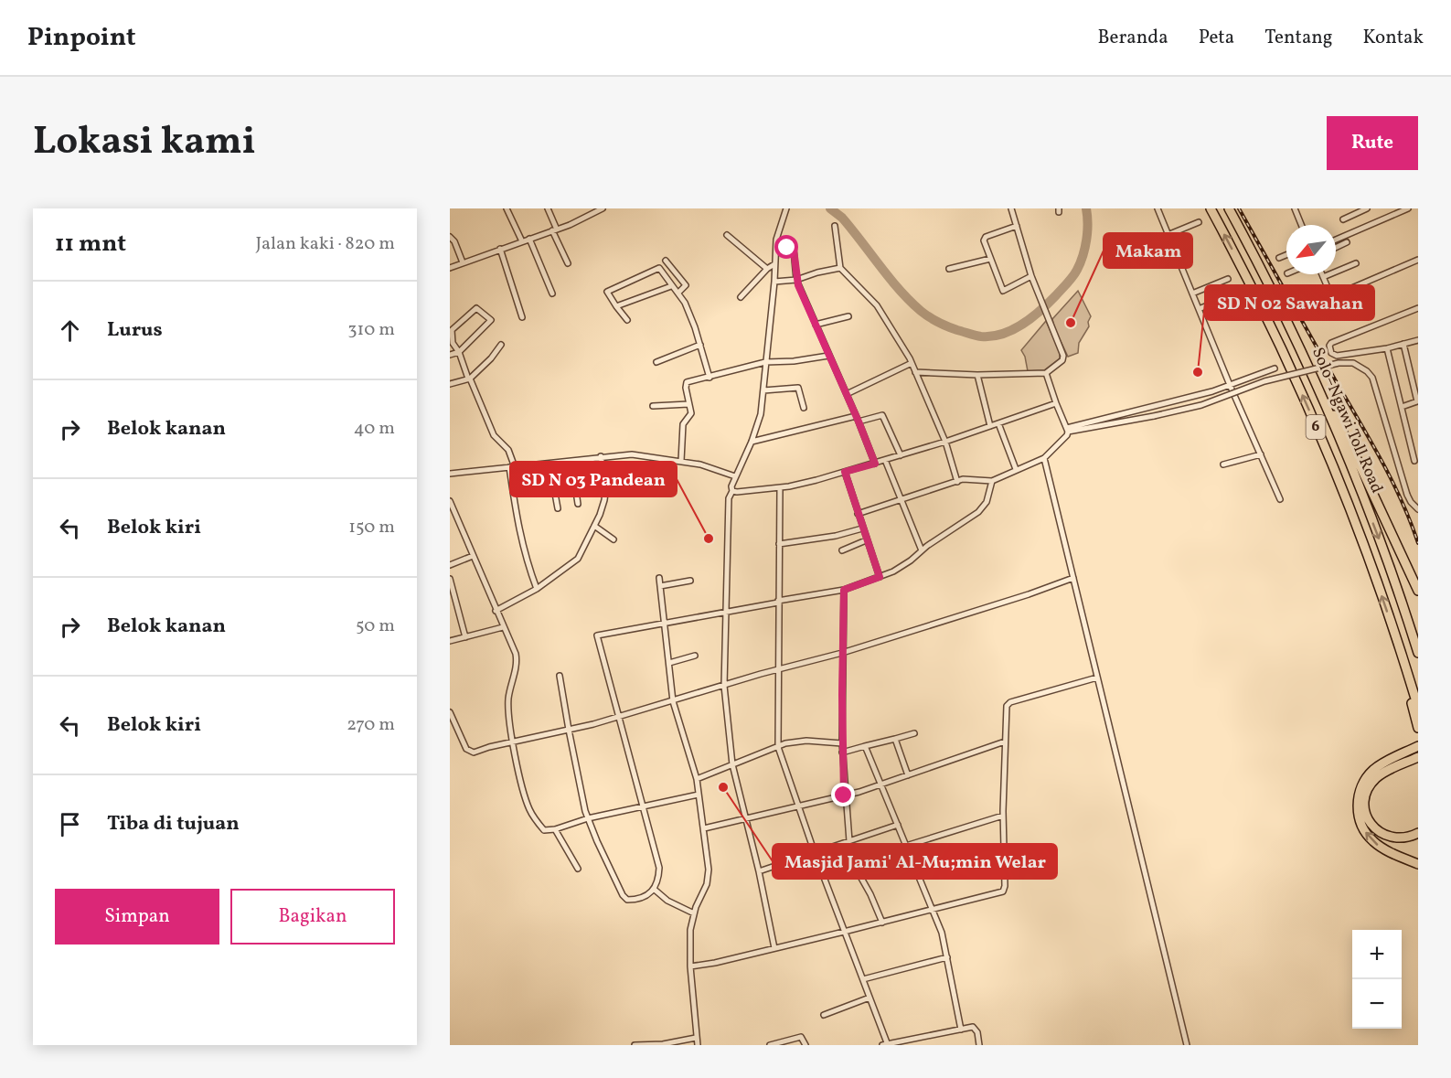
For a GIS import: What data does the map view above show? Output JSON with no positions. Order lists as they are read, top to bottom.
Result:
{
  "streets": {
    "highway": ["Solo–Ngawi Toll Road", "6"]
  },
  "places": [
    "Makam",
    "SD N 02 Sawahan",
    "SD N 03 Pandean",
    "Masjid Jami' Al-Mu;min Welar"
  ],
  "north": "bottom left",
  "page": {
    "header": "Pinpoint",
    "nav": [
      "Beranda",
      "Peta",
      "Tentang",
      "Kontak"
    ],
    "title": "Lokasi kami",
    "buttons": [
      "Rute",
      ["Simpan", "Bagikan"]
    ],
    "heading": ["11 mnt", "Jalan kaki · 820 m"],
    "list": [
      ["Lurus", "310 m"],
      ["Belok kanan", "40 m"],
      ["Belok kiri", "150 m"],
      ["Belok kanan", "50 m"],
      ["Belok kiri", "270 m"],
      "Tiba di tujuan"
    ],
    "map_buttons": ["+", "−"]
  }
}
